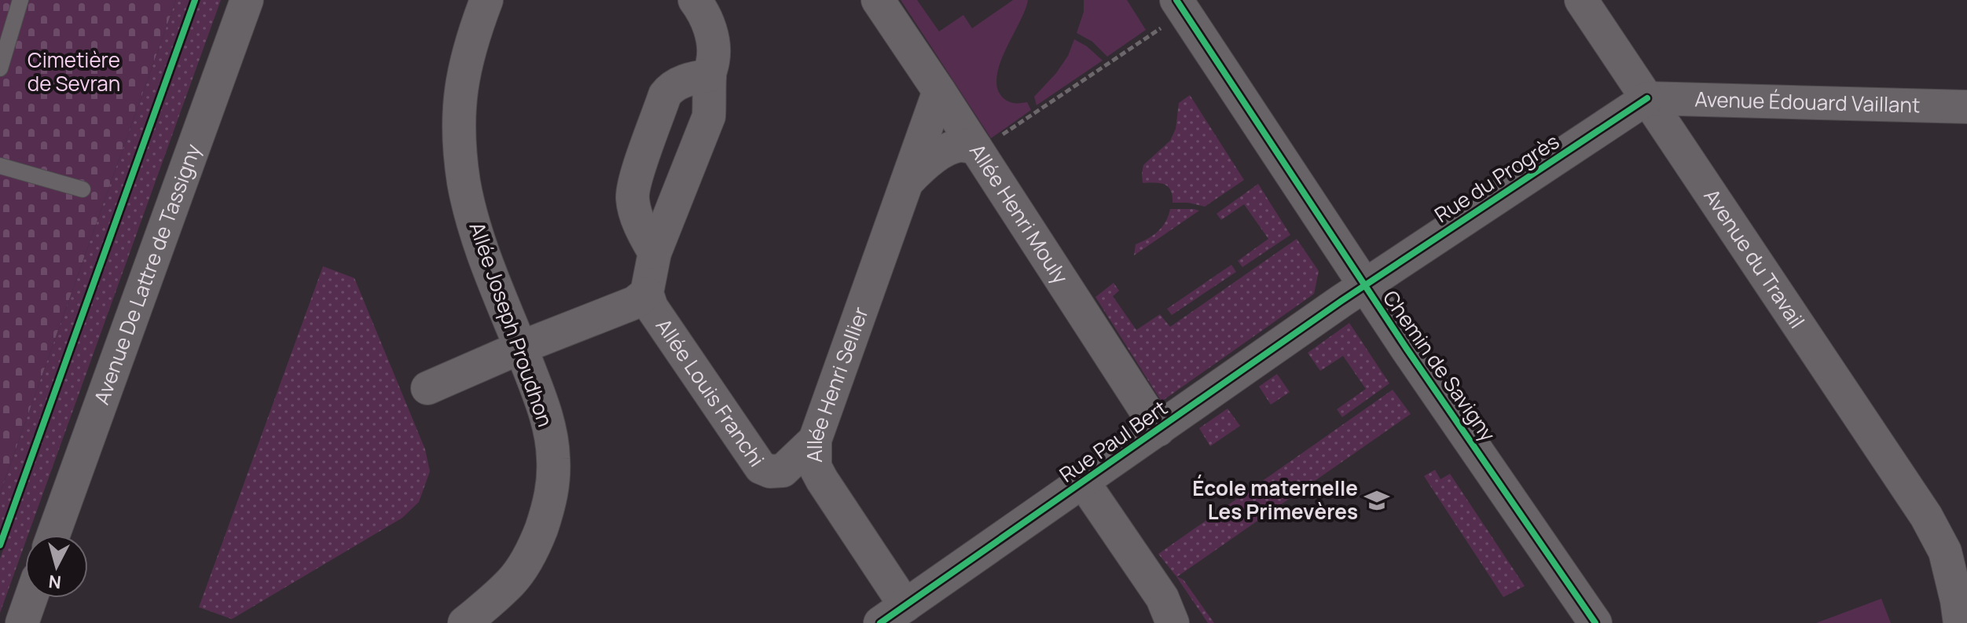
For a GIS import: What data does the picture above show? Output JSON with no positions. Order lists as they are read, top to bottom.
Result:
{
  "streets": {
    "street": [
      "Avenue Édouard Vaillant",
      "Rue du Progrès",
      "Allée Henri Mouly",
      "Avenue du Travail",
      "Avenue De Lattre de Tassigny",
      "Allée Joseph Proudhon",
      "Chemin de Savigny",
      "Allée Henri Sellier",
      "Allée Louis Franchi",
      "Rue Paul Bert"
    ]
  },
  "crossings": [
    ["Avenue Édouard Vaillant", "Rue du Progrès"],
    ["Avenue Édouard Vaillant", "Avenue du Travail"],
    ["Rue du Progrès", "Avenue du Travail"],
    ["Rue du Progrès", "Chemin de Savigny"],
    ["Rue du Progrès", "Rue Paul Bert"],
    ["Allée Henri Mouly", "Allée Henri Sellier"],
    ["Allée Henri Mouly", "Rue Paul Bert"],
    ["Chemin de Savigny", "Rue Paul Bert"],
    ["Allée Henri Sellier", "Allée Louis Franchi"],
    ["Allée Henri Sellier", "Rue Paul Bert"]
  ],
  "parks": ["Cimetière de Sevran"],
  "places": {
    "school or university": ["École maternelle Les Primevères"]
  },
  "north": "bottom"
}
